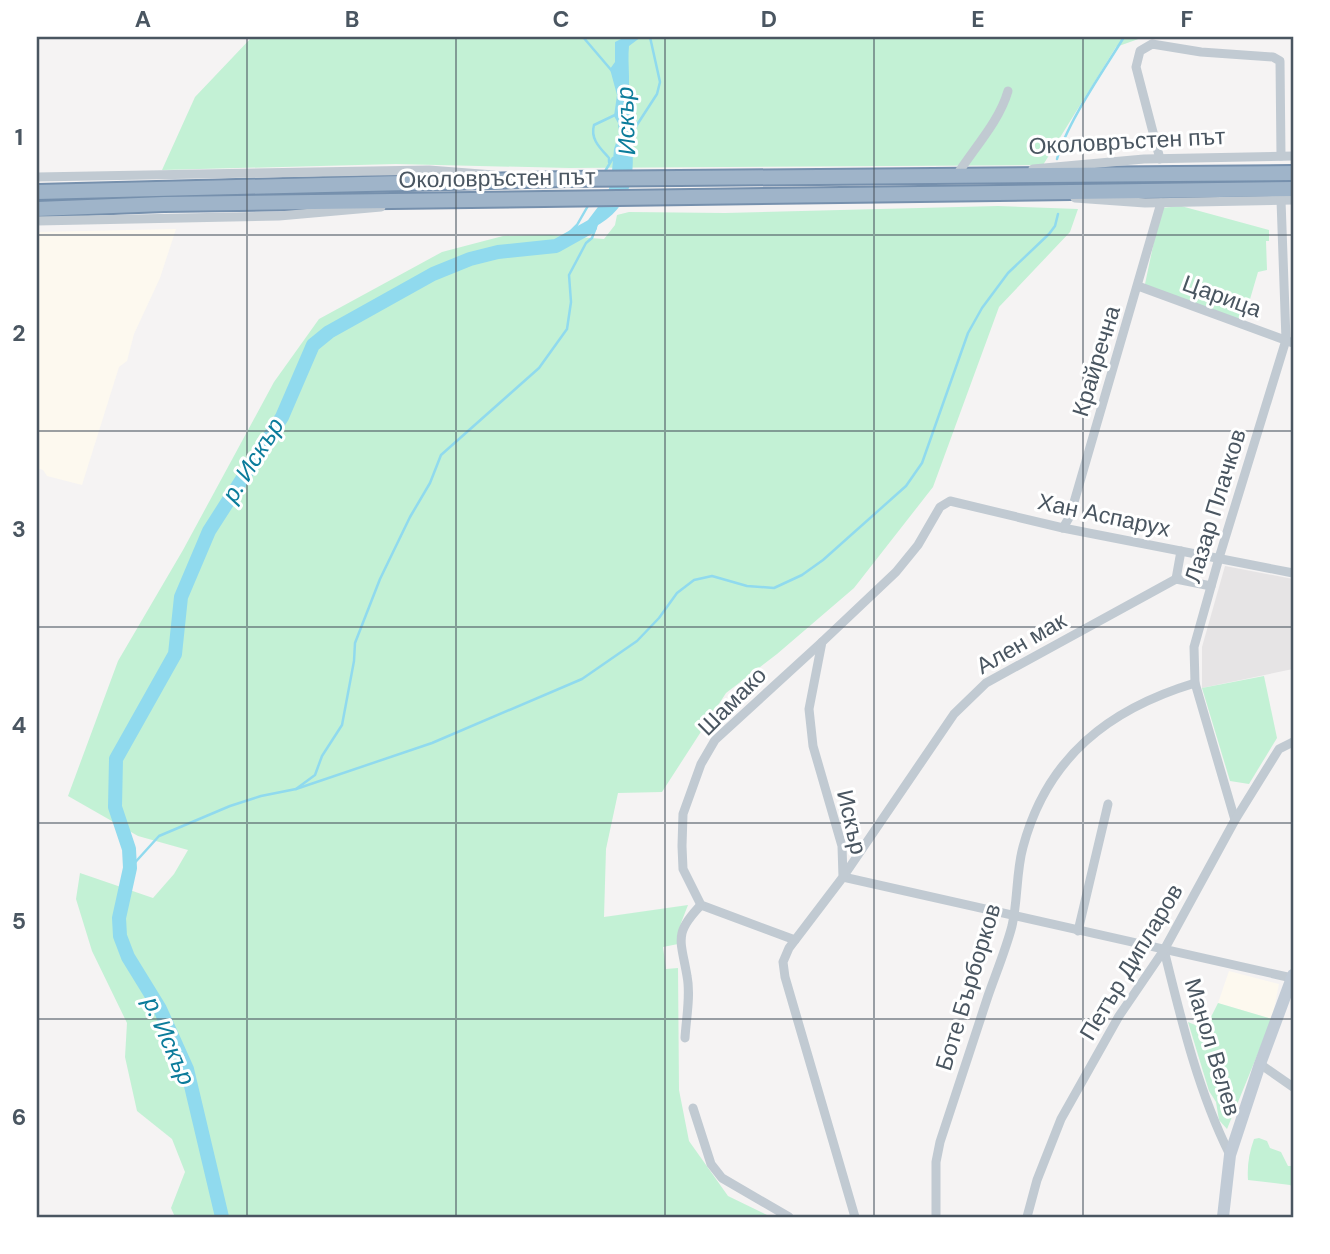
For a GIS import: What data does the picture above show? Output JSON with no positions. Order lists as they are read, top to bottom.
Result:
{
  "streets": {
    "highway": ["Околовръстен път"],
    "street": [
      "Царица",
      "Крайречна",
      "Лазар Плачков",
      "Хан Аспарух",
      "Ален мак",
      "Шамако",
      "Искър",
      "Петър Дипларов",
      "Боте Бърборков",
      "Манол Велев"
    ]
  },
  "crossings": [
    ["Околовръстен път", "Крайречна"],
    ["Околовръстен път", "Лазар Плачков"],
    ["Царица", "Крайречна"],
    ["Царица", "Лазар Плачков"],
    ["Крайречна", "Хан Аспарух"],
    ["Лазар Плачков", "Хан Аспарух"],
    ["Лазар Плачков", "Петър Дипларов"],
    ["Лазар Плачков", "Боте Бърборков"],
    ["Хан Аспарух", "Шамако"],
    ["Хан Аспарух", "Искър"],
    ["Ален мак", "Искър"],
    ["Шамако", "Искър"],
    ["Петър Дипларов", "Манол Велев"]
  ],
  "water": ["Искър", "р. Искър"],
  "grid": {
    "columns": [
      "A",
      "B",
      "C",
      "D",
      "E",
      "F"
    ],
    "rows": [
      "1",
      "2",
      "3",
      "4",
      "5",
      "6"
    ]
  }
}
